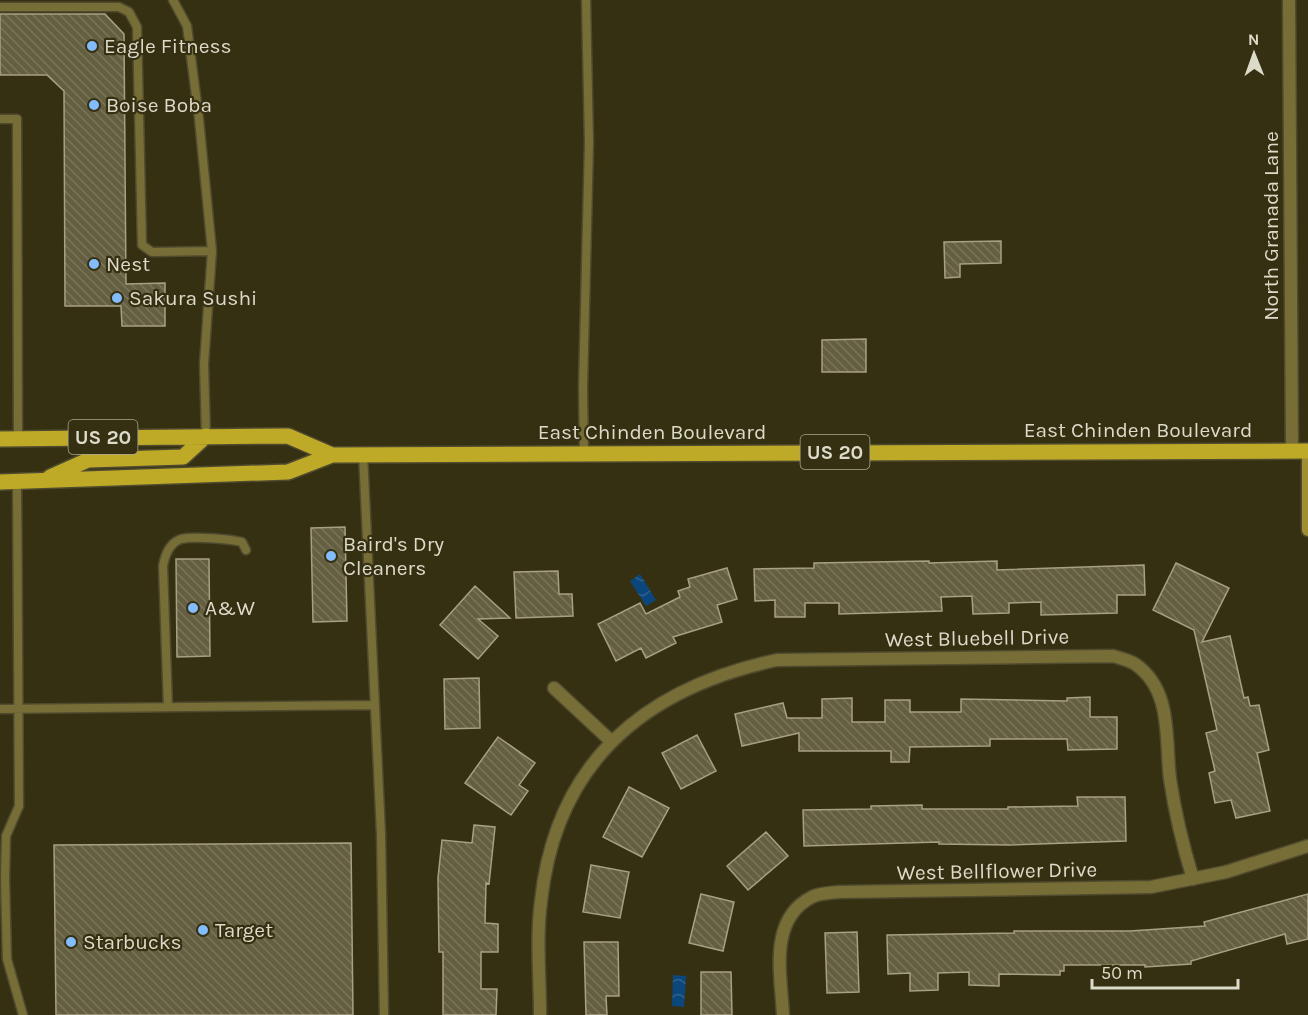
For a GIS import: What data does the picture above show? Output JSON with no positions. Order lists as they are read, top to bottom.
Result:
{
  "streets": {
    "main road": ["East Chinden Boulevard", "US 20"],
    "street": ["North Granada Lane", "West Bluebell Drive", "West Bellflower Drive"]
  },
  "crossings": [
    ["North Granada Lane", "East Chinden Boulevard"],
    ["East Chinden Boulevard", "US 20"],
    ["West Bluebell Drive", "West Bellflower Drive"]
  ],
  "places": [
    "Eagle Fitness",
    "Boise Boba",
    "Nest",
    "Sakura Sushi",
    "Baird's Dry Cleaners",
    "A&W",
    "Target",
    "Starbucks"
  ],
  "scale_bar": "50 m",
  "north": "top"
}
